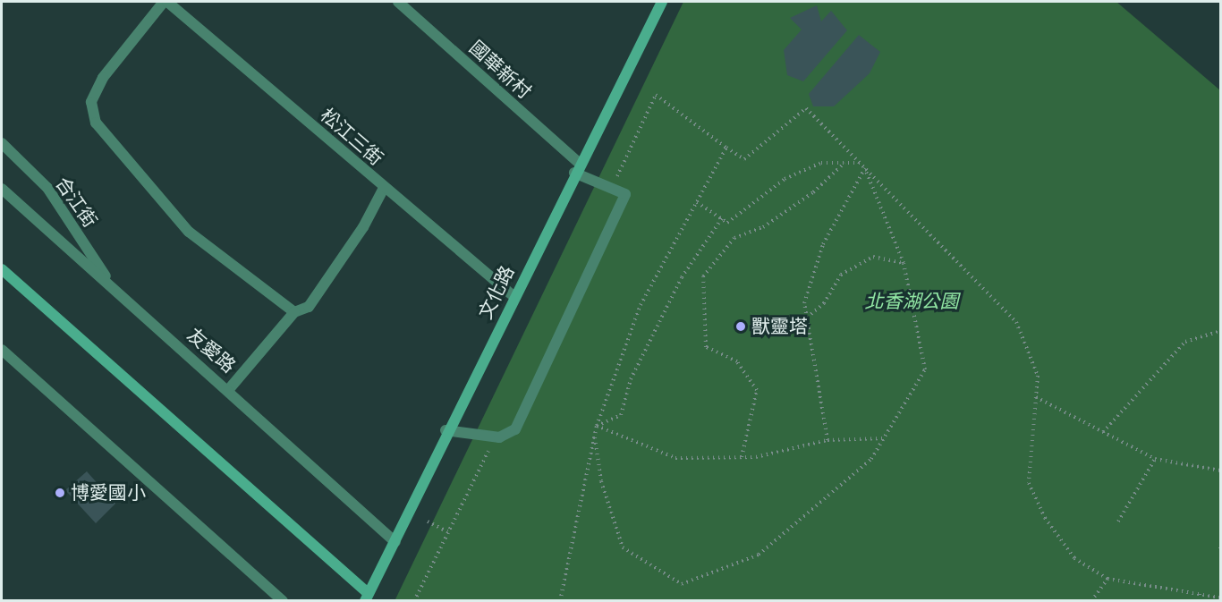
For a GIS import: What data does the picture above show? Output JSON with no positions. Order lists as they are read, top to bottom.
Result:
{
  "streets": {
    "street": [
      "國華新村",
      "松江三街",
      "合江街",
      "文化路",
      "友愛路"
    ]
  },
  "crossings": [
    ["國華新村", "文化路"],
    ["松江三街", "文化路"],
    ["合江街", "友愛路"],
    ["文化路", "友愛路"]
  ],
  "parks": ["北香湖公園"],
  "places": ["獸靈塔", "博愛國小"]
}
